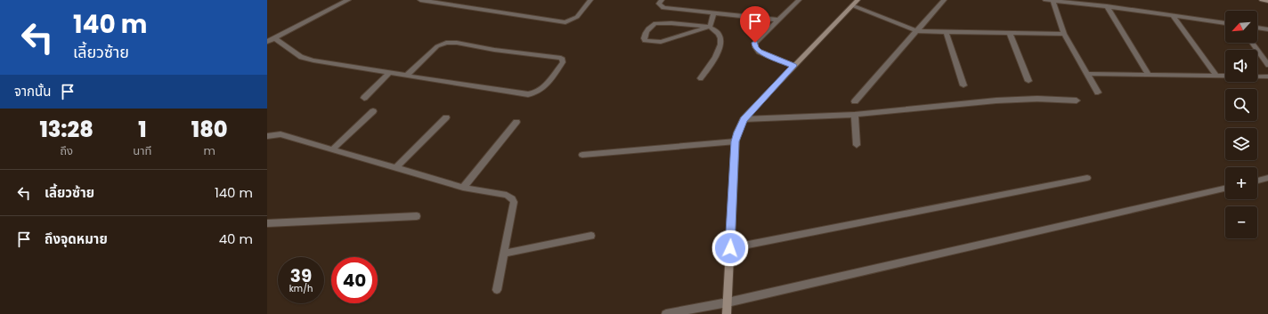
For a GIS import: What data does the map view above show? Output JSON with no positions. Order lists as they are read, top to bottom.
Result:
{
  "north": "bottom left",
  "page": {
    "turn": ["140 m", "เลี้ยวซ้าย"],
    "map_buttons": ["+", "−"],
    "then": "จากนั้น",
    "eta": [
      "13:28",
      "ถึง",
      "1",
      "นาที",
      "180",
      "m"
    ],
    "list": [
      {
        "name": "เลี้ยวซ้าย",
        "value": "140 m"
      },
      {
        "name": "ถึงจุดหมาย",
        "value": "40 m"
      }
    ],
    "speed": "39 km/h",
    "limit": "40"
  }
}
